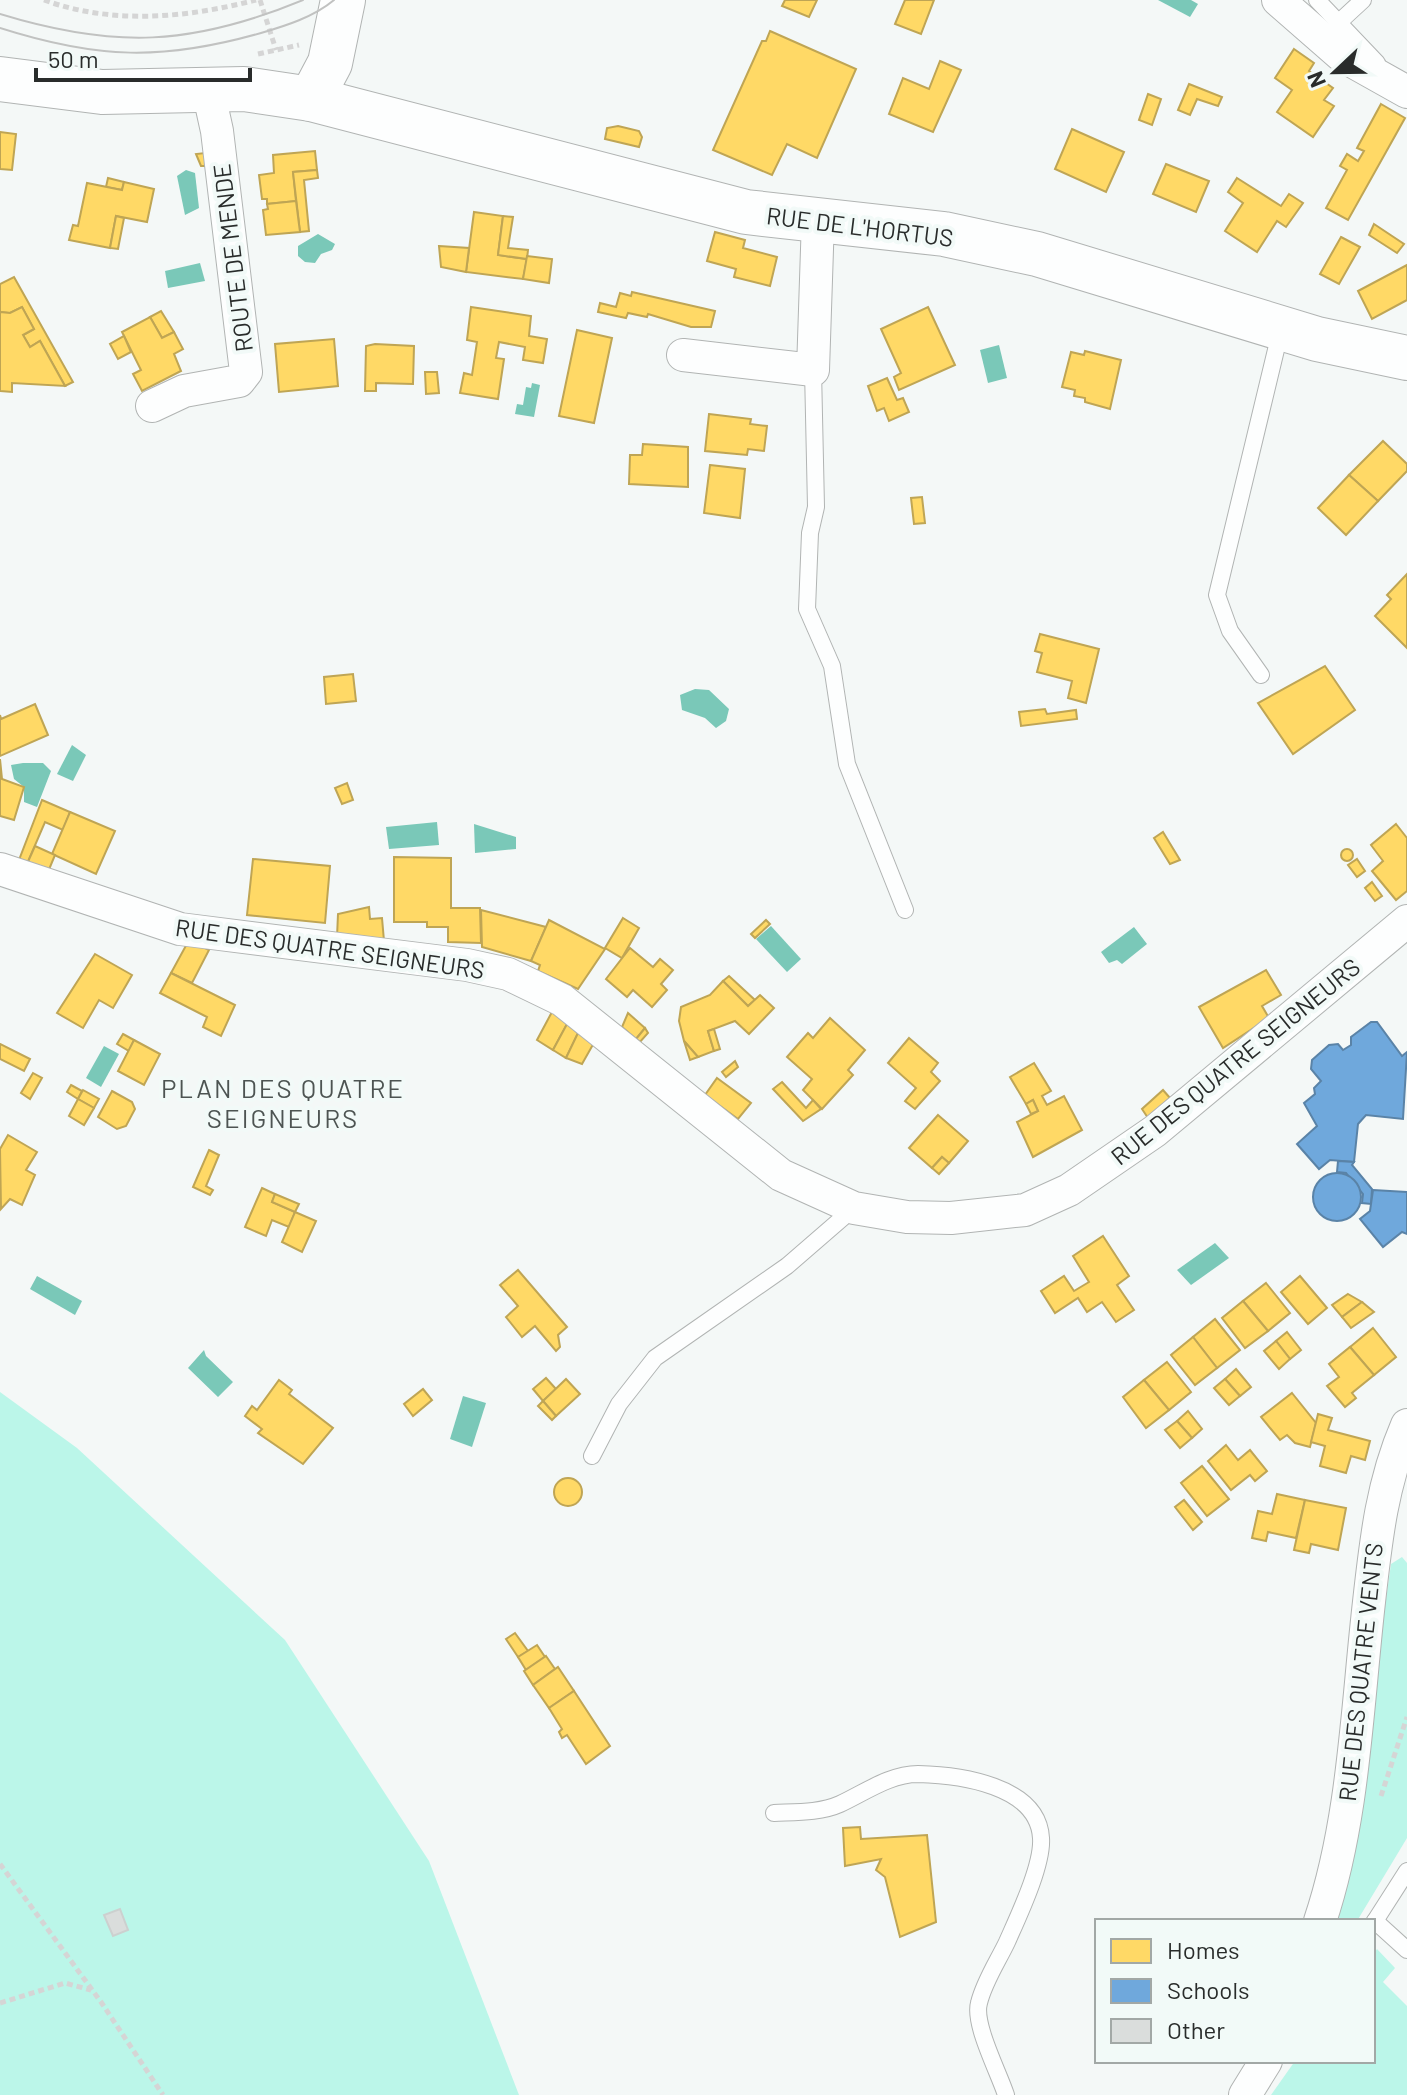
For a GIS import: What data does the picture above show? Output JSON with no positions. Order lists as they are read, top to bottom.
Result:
{
  "streets": {
    "main road": ["RUE DE L'HORTUS"],
    "street": ["ROUTE DE MENDE", "RUE DES QUATRE SEIGNEURS", "RUE DES QUATRE VENTS"]
  },
  "districts": ["PLAN DES QUATRE SEIGNEURS"],
  "legend": ["Homes", "Schools", "Other"],
  "scale_bar": "50 m",
  "north": "left"
}
